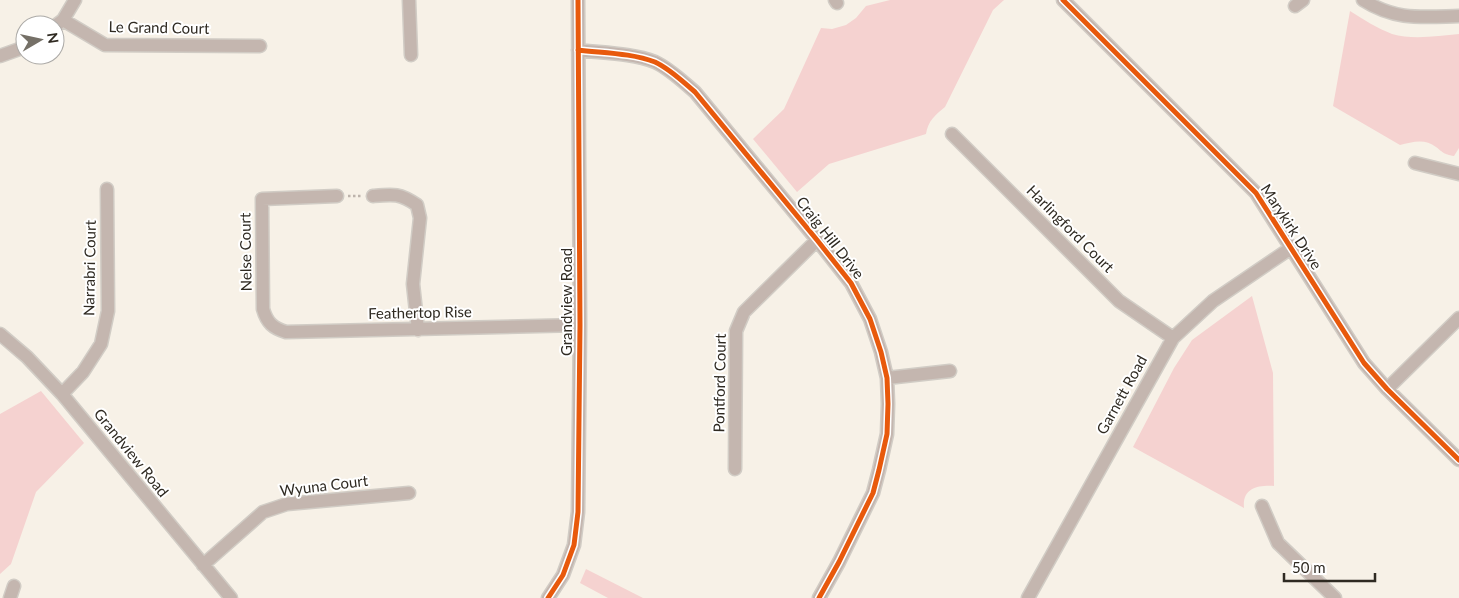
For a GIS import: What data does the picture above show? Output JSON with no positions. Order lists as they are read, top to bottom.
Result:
{
  "streets": {
    "street": [
      "Le Grand Court",
      "Marykirk Drive",
      "Harlingford Court",
      "Craig Hill Drive",
      "Nelse Court",
      "Narrabri Court",
      "Grandview Road",
      "Feathertop Rise",
      "Pontford Court",
      "Garnett Road",
      "Wyuna Court"
    ]
  },
  "crossings": [
    ["Marykirk Drive", "Garnett Road"],
    ["Harlingford Court", "Garnett Road"],
    ["Craig Hill Drive", "Grandview Road"],
    ["Craig Hill Drive", "Pontford Court"],
    ["Nelse Court", "Feathertop Rise"],
    ["Narrabri Court", "Grandview Road"],
    ["Grandview Road", "Feathertop Rise"],
    ["Grandview Road", "Wyuna Court"]
  ],
  "scale_bar": "50 m",
  "north": "right"
}
